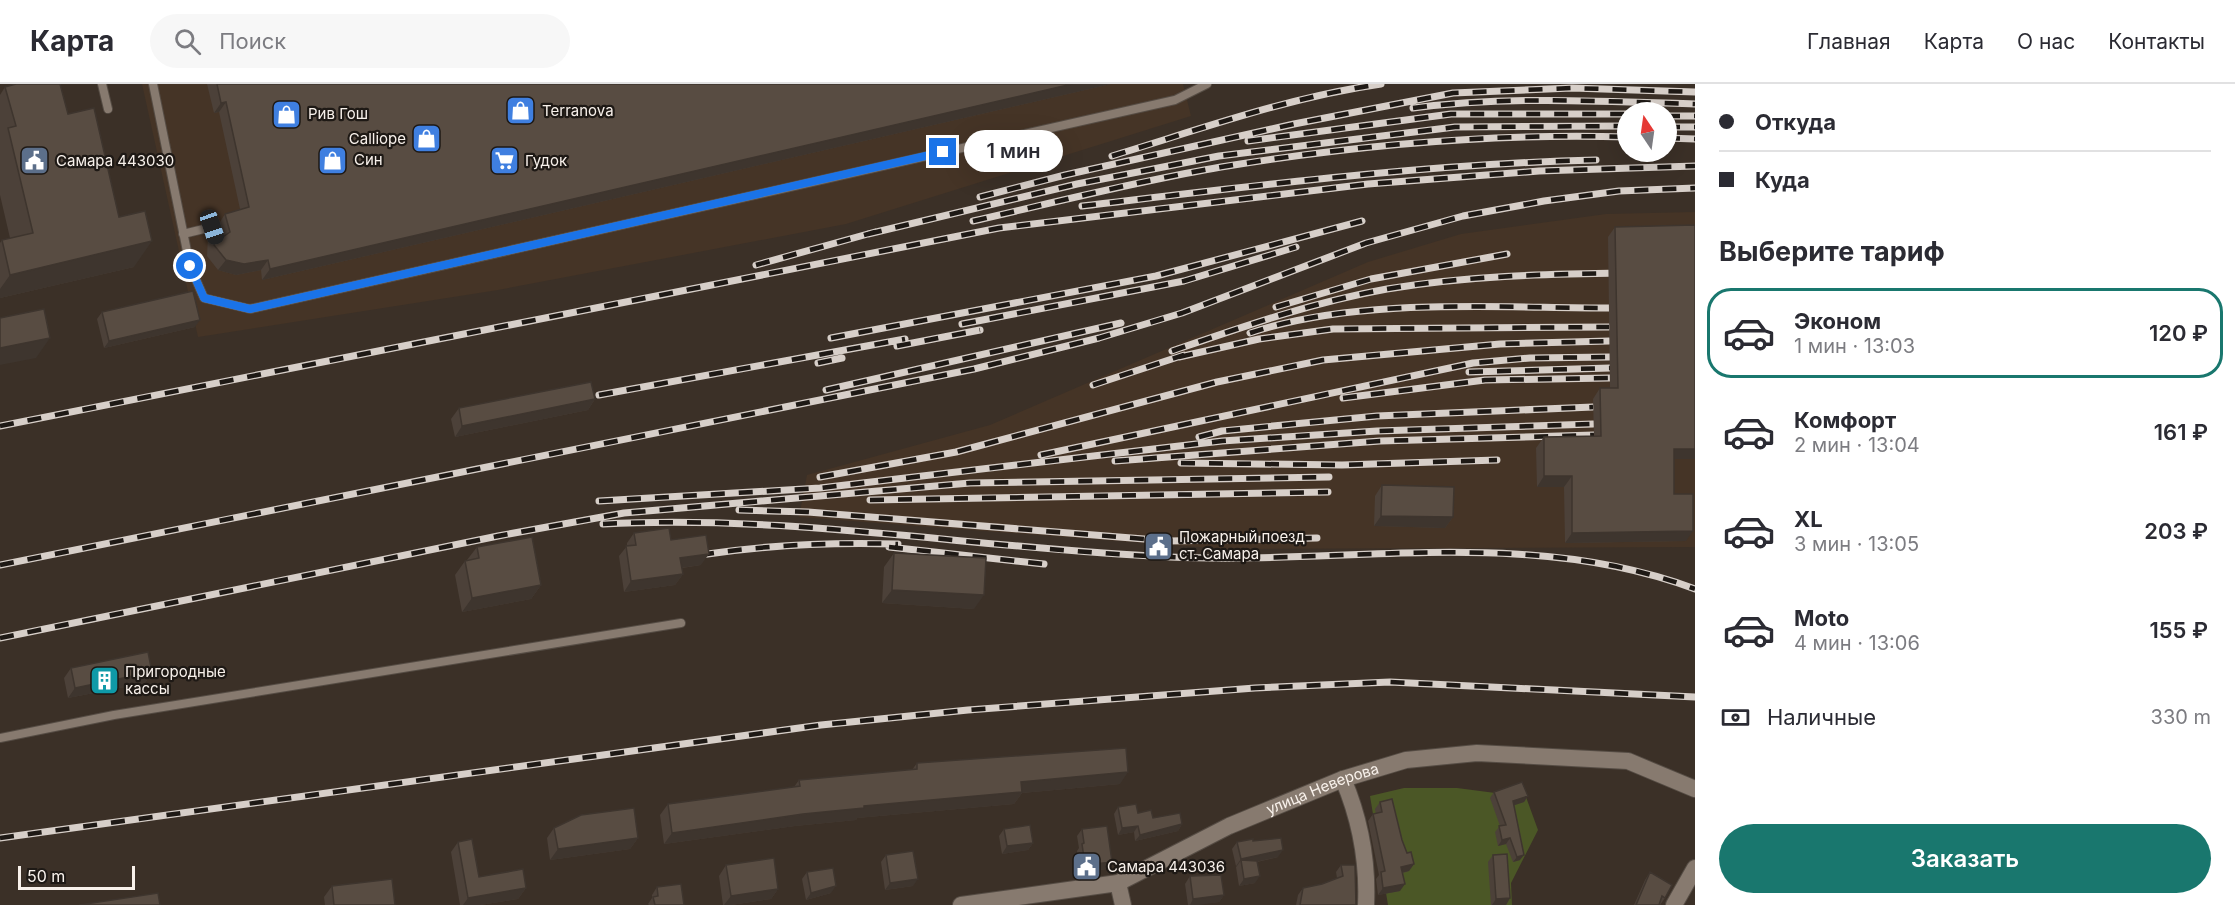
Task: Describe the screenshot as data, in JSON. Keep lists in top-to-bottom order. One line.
{"streets":{"street":["улица Неверова"]},"places":{"shop":["Terranova","Рив Гош","Calliope","Син"],"public building":["Самара 443030","Пожарный поезд ст. Самара","Самара 443036"],"supermarket":["Гудок"],"building":["Пригородные кассы"]},"scale_bar":"50 m","north":"top","page":{"header":"Карта","search":"Поиск","nav":["Главная","Карта","О нас","Контакты"],"banner":["Откуда","Куда"],"bubble":"1 мин","heading":"Выберите тариф","list":[{"name":"Эконом","note":"1 мин · 13:03","value":"120 ₽"},{"name":"Комфорт","note":"2 мин · 13:04","value":"161 ₽"},{"name":"XL","note":"3 мин · 13:05","value":"203 ₽"},{"name":"Moto","note":"4 мин · 13:06","value":"155 ₽"}],"pay":["Наличные","330 m"],"buttons":"Заказать","scale":"50 m"}}
